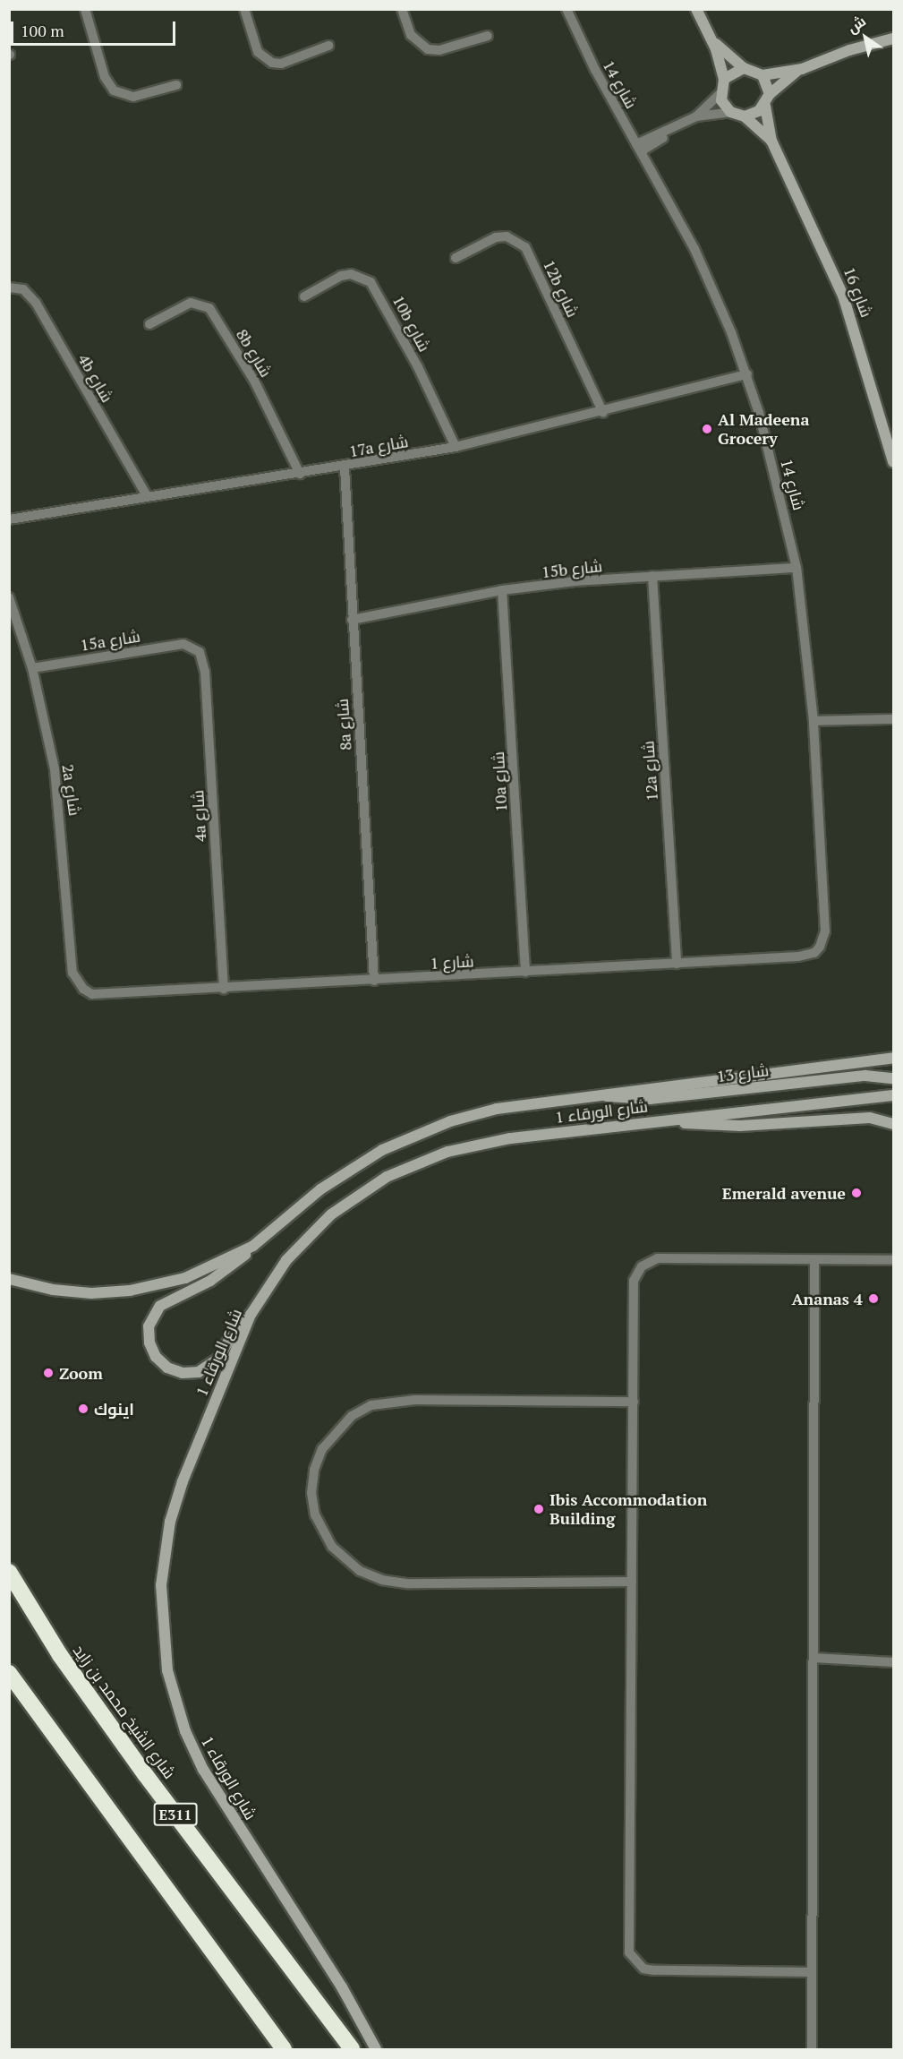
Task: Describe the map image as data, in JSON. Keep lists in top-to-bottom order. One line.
{"streets":{"highway":["شارع الشيخ محمد بن زايد","E311"],"street":["شارع 14","12b شارع","شارع 16","10b شارع","8b شارع","4b شارع","17a شارع","15b شارع","15a شارع","8a شارع","12a شارع","10a شارع","2a شارع","4a شارع","شارع 1","شارع 13","شارع الورقاء 1"]},"crossings":[["شارع 14","17a شارع"],["شارع 14","15b شارع"],["شارع 14","شارع 1"],["12b شارع","17a شارع"],["10b شارع","17a شارع"],["8b شارع","17a شارع"],["4b شارع","17a شارع"],["17a شارع","8a شارع"],["15b شارع","8a شارع"],["15b شارع","12a شارع"],["15b شارع","10a شارع"],["15a شارع","2a شارع"],["15a شارع","4a شارع"],["8a شارع","شارع 1"],["12a شارع","شارع 1"],["10a شارع","شارع 1"],["2a شارع","شارع 1"],["4a شارع","شارع 1"],["شارع 13","شارع الورقاء 1"]],"places":["Al Madeena Grocery","Emerald avenue","Ananas 4","Zoom","اينوك","Ibis Accommodation Building"],"scale_bar":"100 m","north":"top left"}
